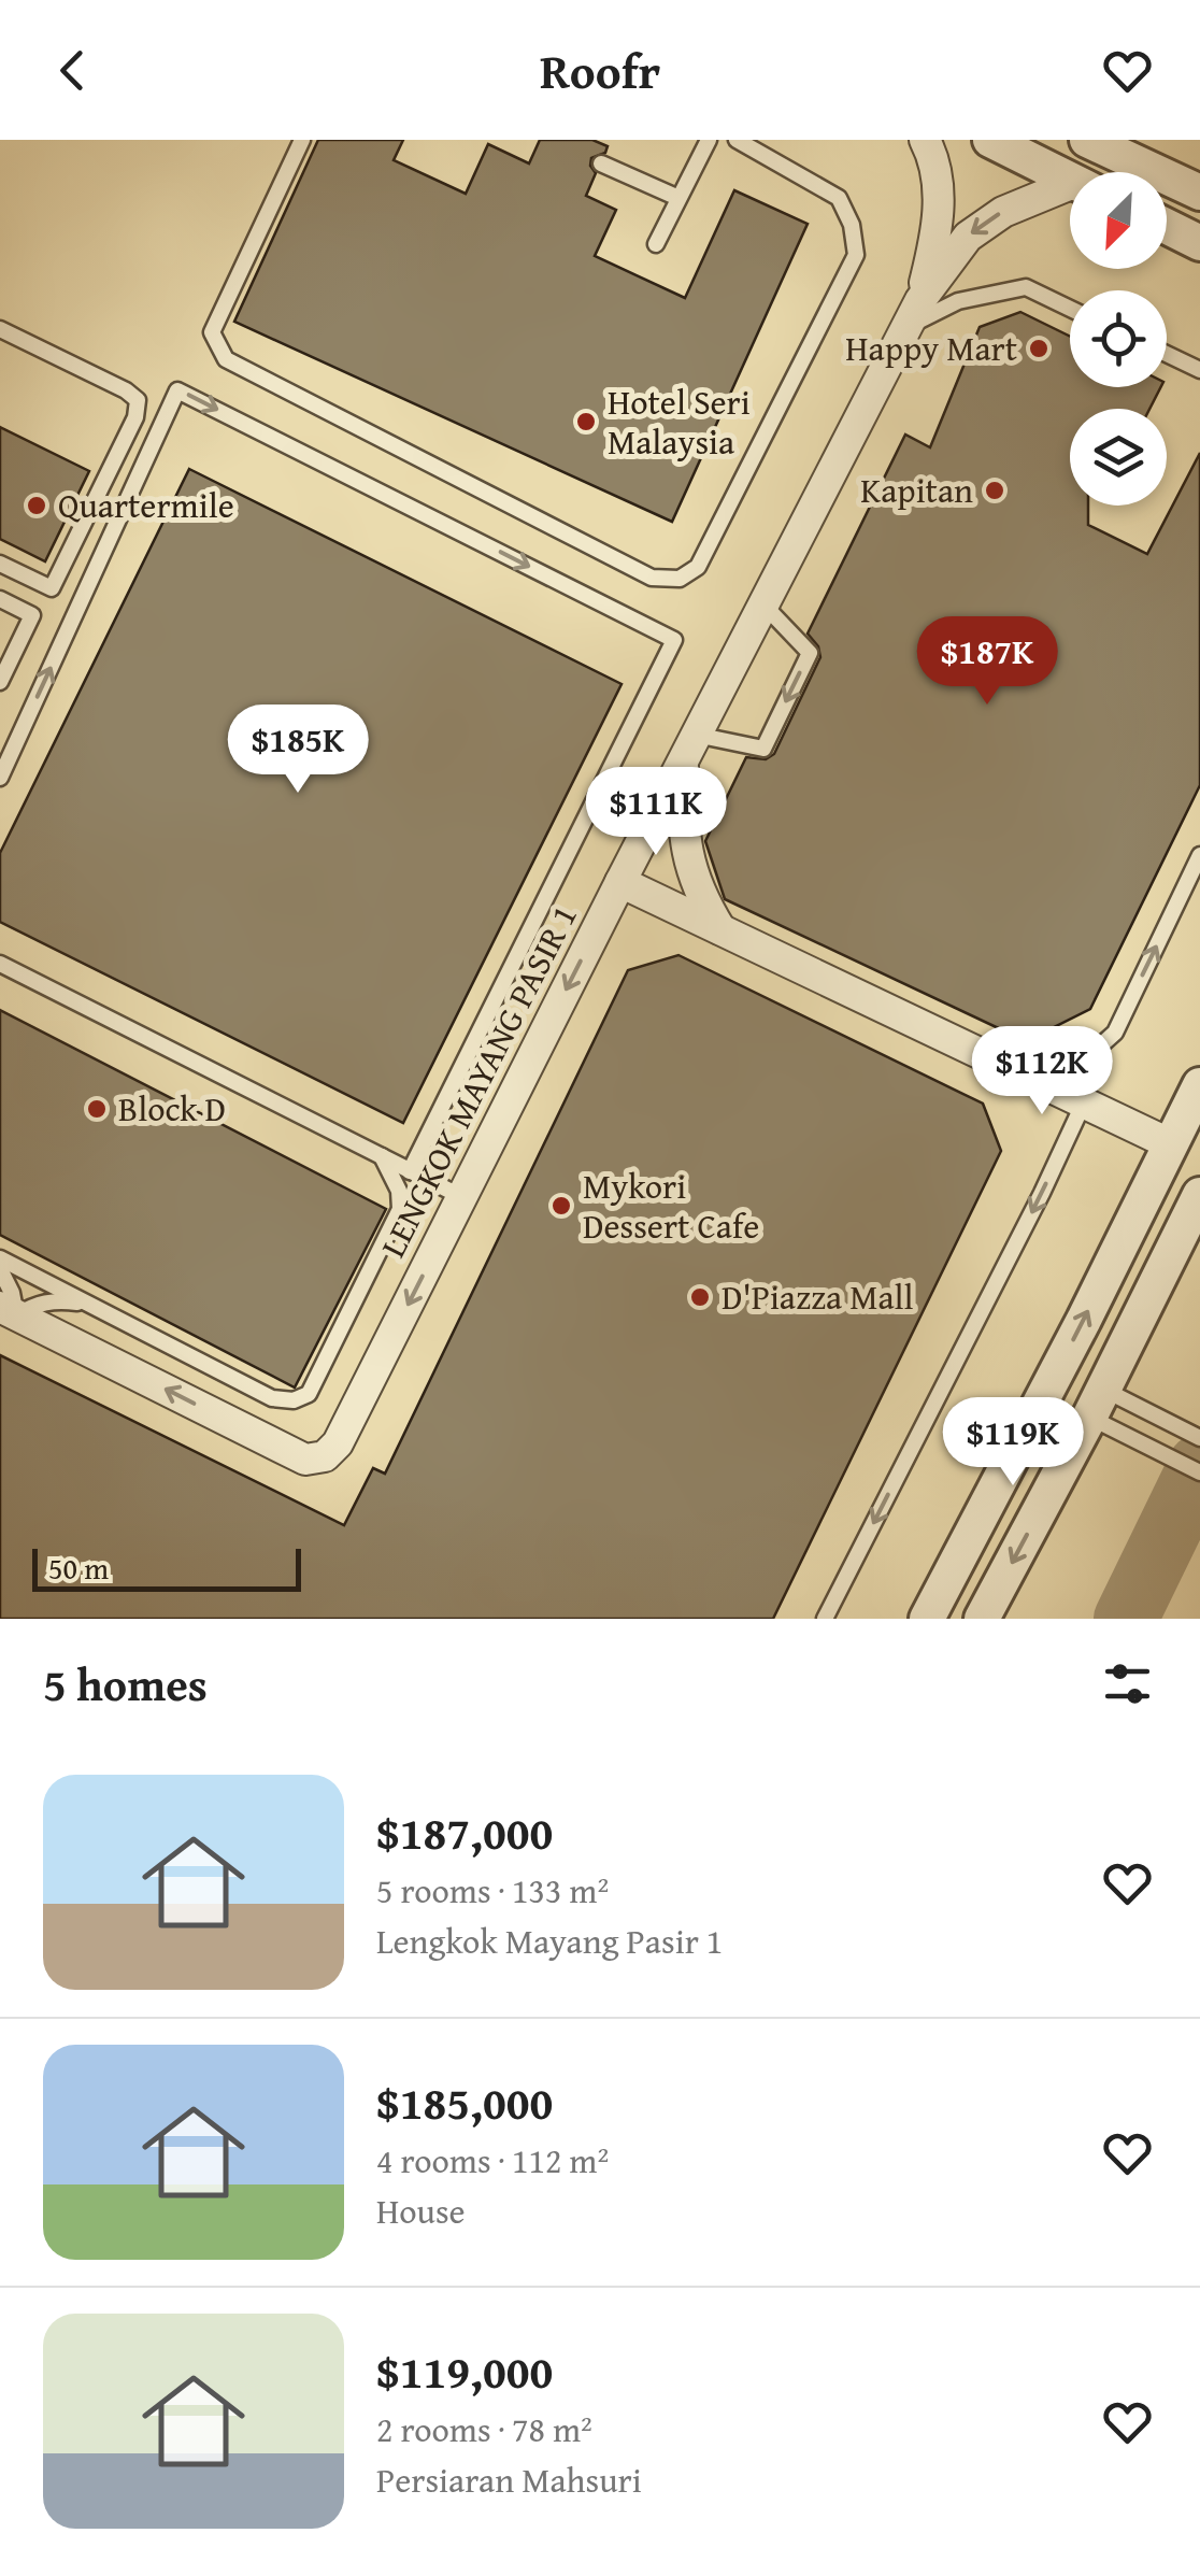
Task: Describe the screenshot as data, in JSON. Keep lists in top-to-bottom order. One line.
{"streets":{"street":["LENGKOK MAYANG PASIR 1"]},"places":["Happy Mart","Hotel Seri Malaysia","Kapitan","Quartermile","Block D","Mykori Dessert Cafe","D'Piazza Mall"],"scale_bar":"50 m","north":"bottom left","page":{"header":"Roofr","price":["$187K","$185K","$111K","$112K","$119K"],"scale":"50 m","heading":"5 homes","list":[{"name":"$187,000","note":"5 rooms · 133 m² · Lengkok Mayang Pasir 1"},{"name":"$185,000","note":"4 rooms · 112 m² · House"},{"name":"$119,000","note":"2 rooms · 78 m² · Persiaran Mahsuri"}]}}
